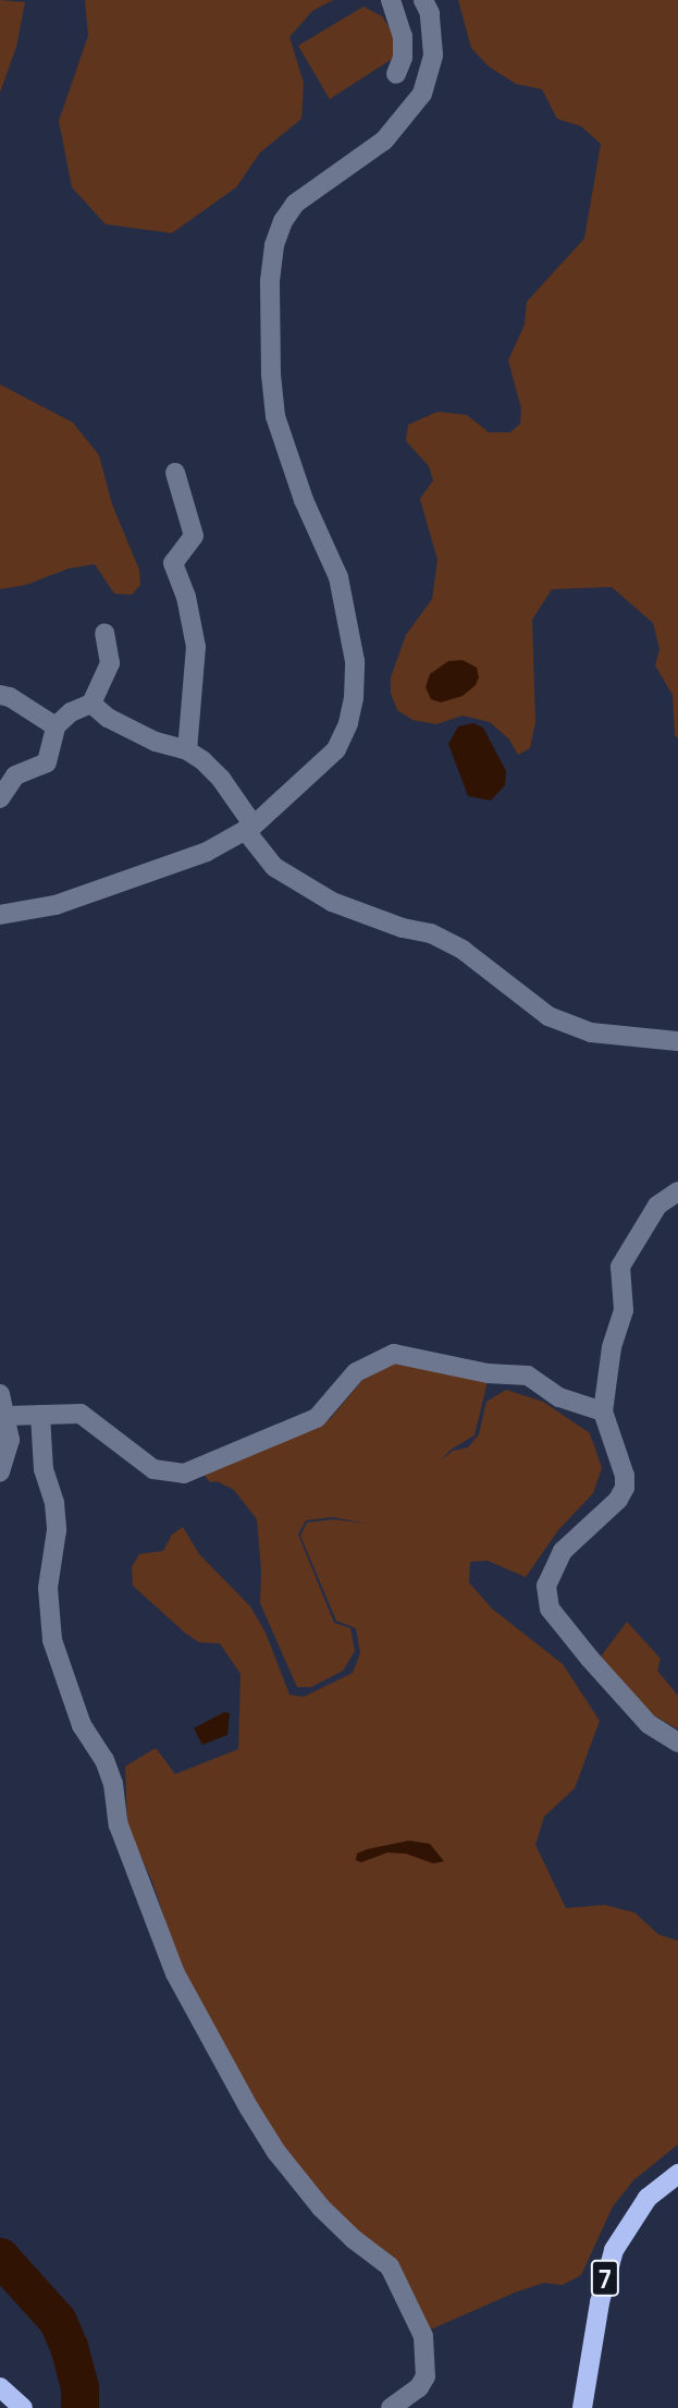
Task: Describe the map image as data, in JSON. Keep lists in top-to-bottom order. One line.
{"streets":{"main road":["7"]}}
